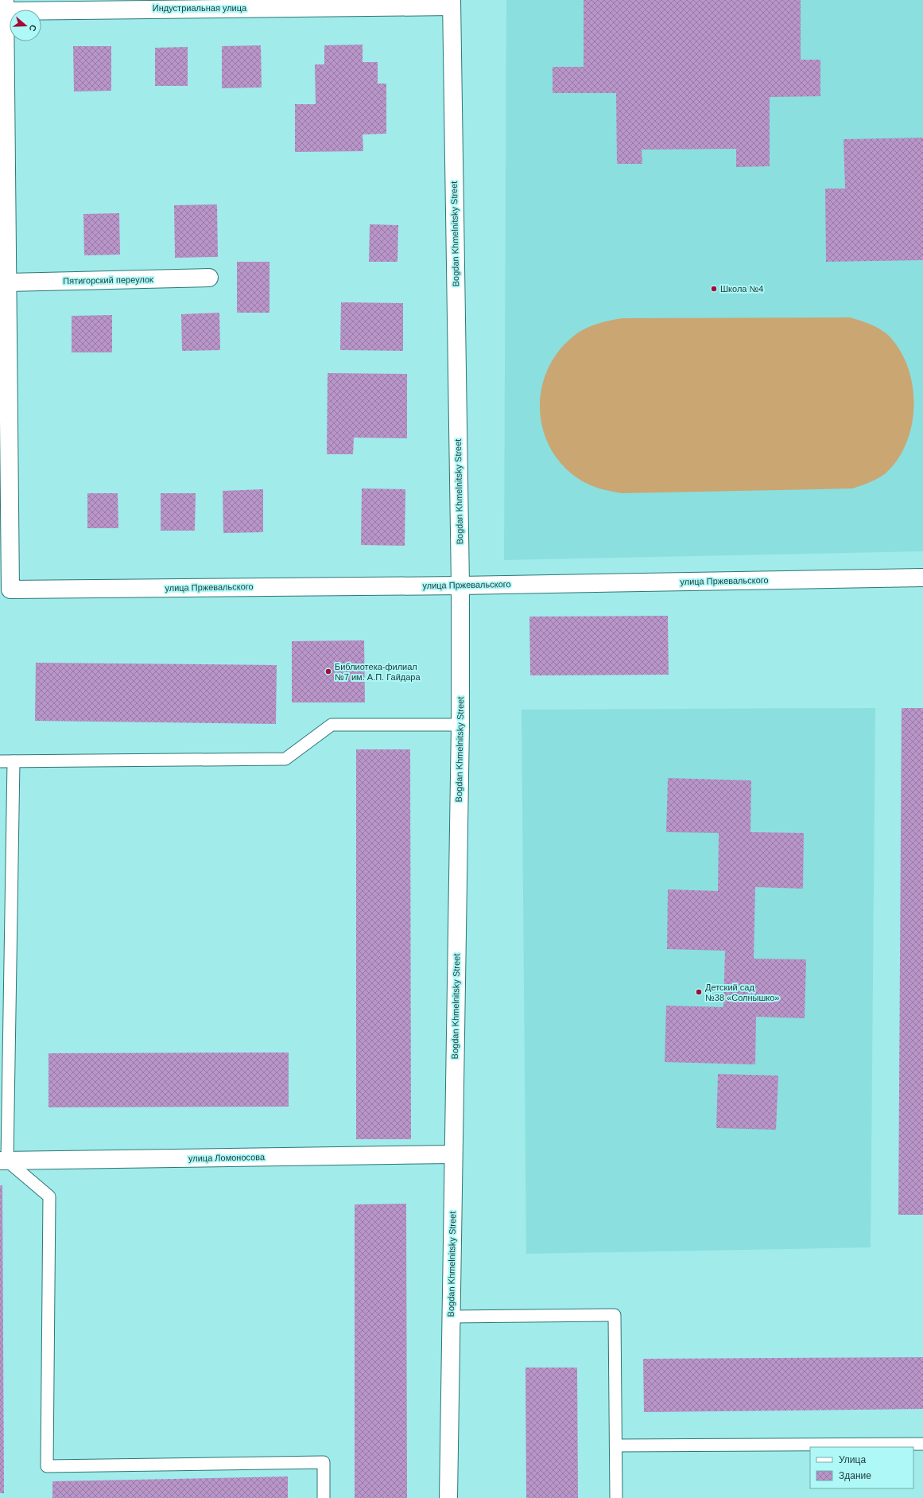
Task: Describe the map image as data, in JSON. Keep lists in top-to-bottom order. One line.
{"streets":{"street":["Индустриальная улица","Bogdan Khmelnitsky Street","Пятигорский переулок","улица Пржевальского","улица Ломоносова"]},"crossings":[["Индустриальная улица","Bogdan Khmelnitsky Street"],["Bogdan Khmelnitsky Street","улица Пржевальского"],["Bogdan Khmelnitsky Street","улица Ломоносова"],["Пятигорский переулок","улица Пржевальского"]],"places":["Школа №4","Библиотека-филиал №7 им. А.П. Гайдара","Детский сад №38 «Солнышко»"],"legend":["Улица","Здание"],"north":"right"}
